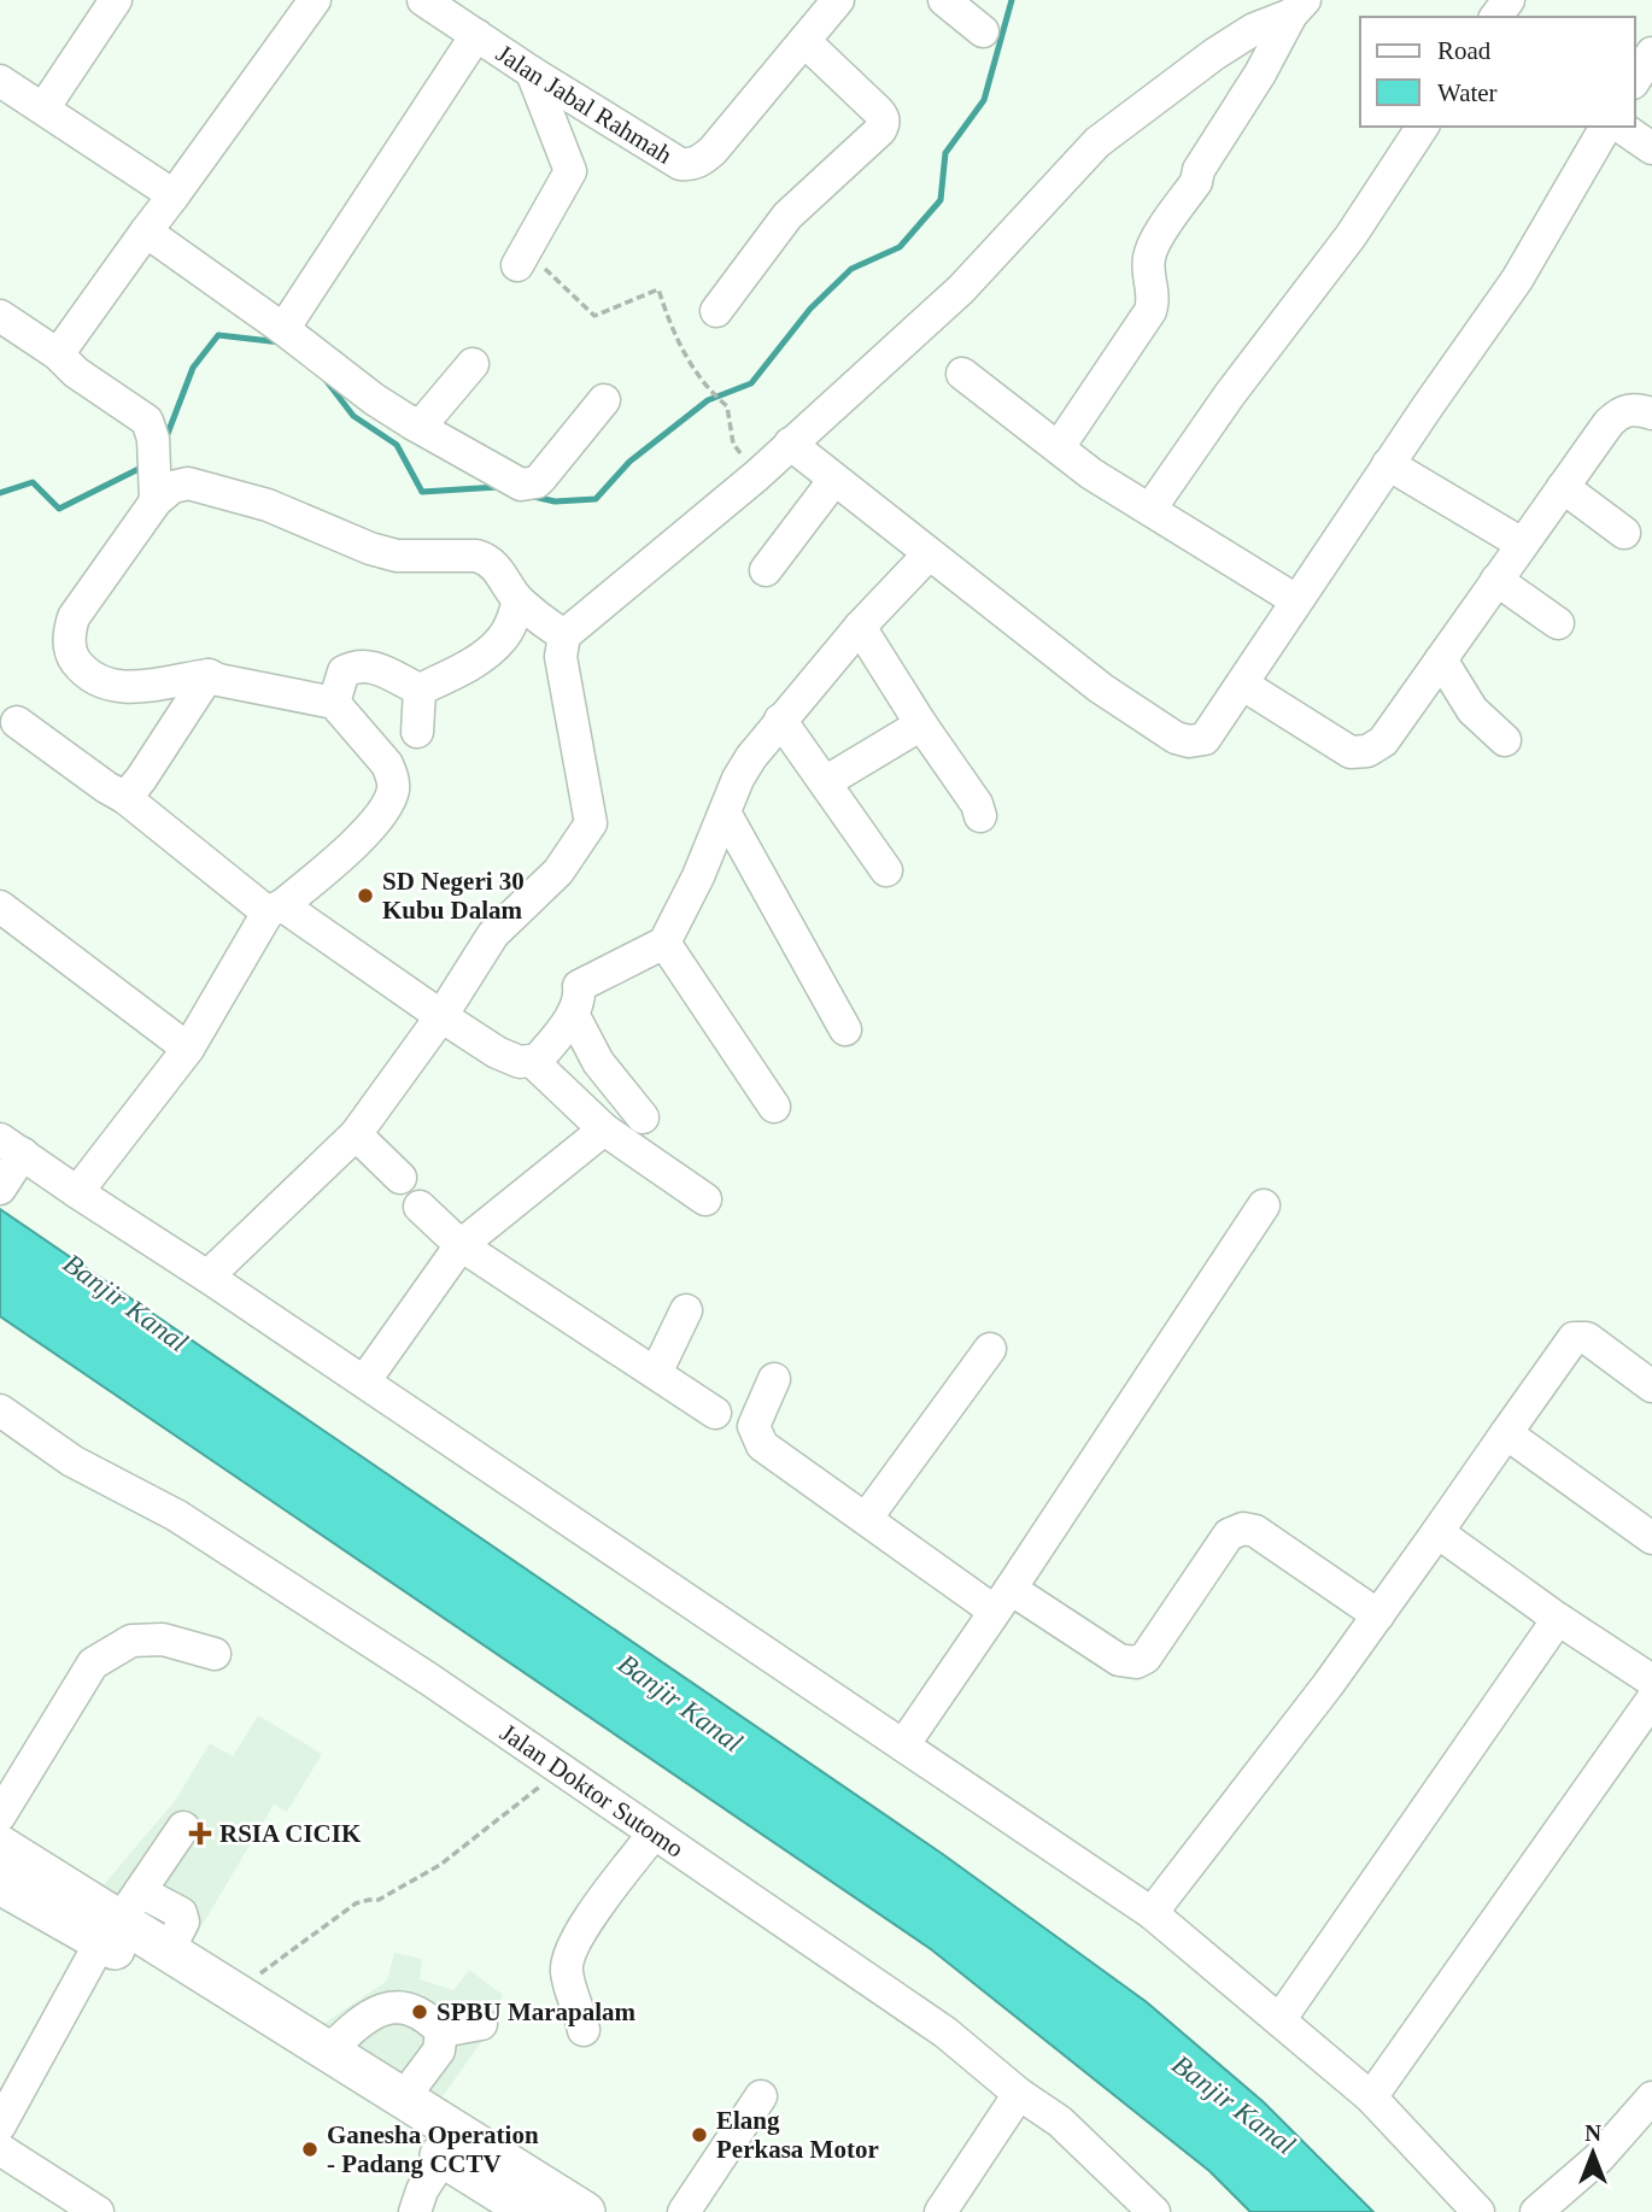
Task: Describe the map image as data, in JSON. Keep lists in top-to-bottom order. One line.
{"streets":{"street":["Jalan Jabal Rahmah","Jalan Doktor Sutomo"]},"water":["Banjir Kanal"],"places":{"other":["SD Negeri 30 Kubu Dalam","SPBU Marapalam","Elang Perkasa Motor","Ganesha Operation - Padang CCTV"],"health":["RSIA CICIK"]},"legend":["Road","Water"],"north":"top"}
